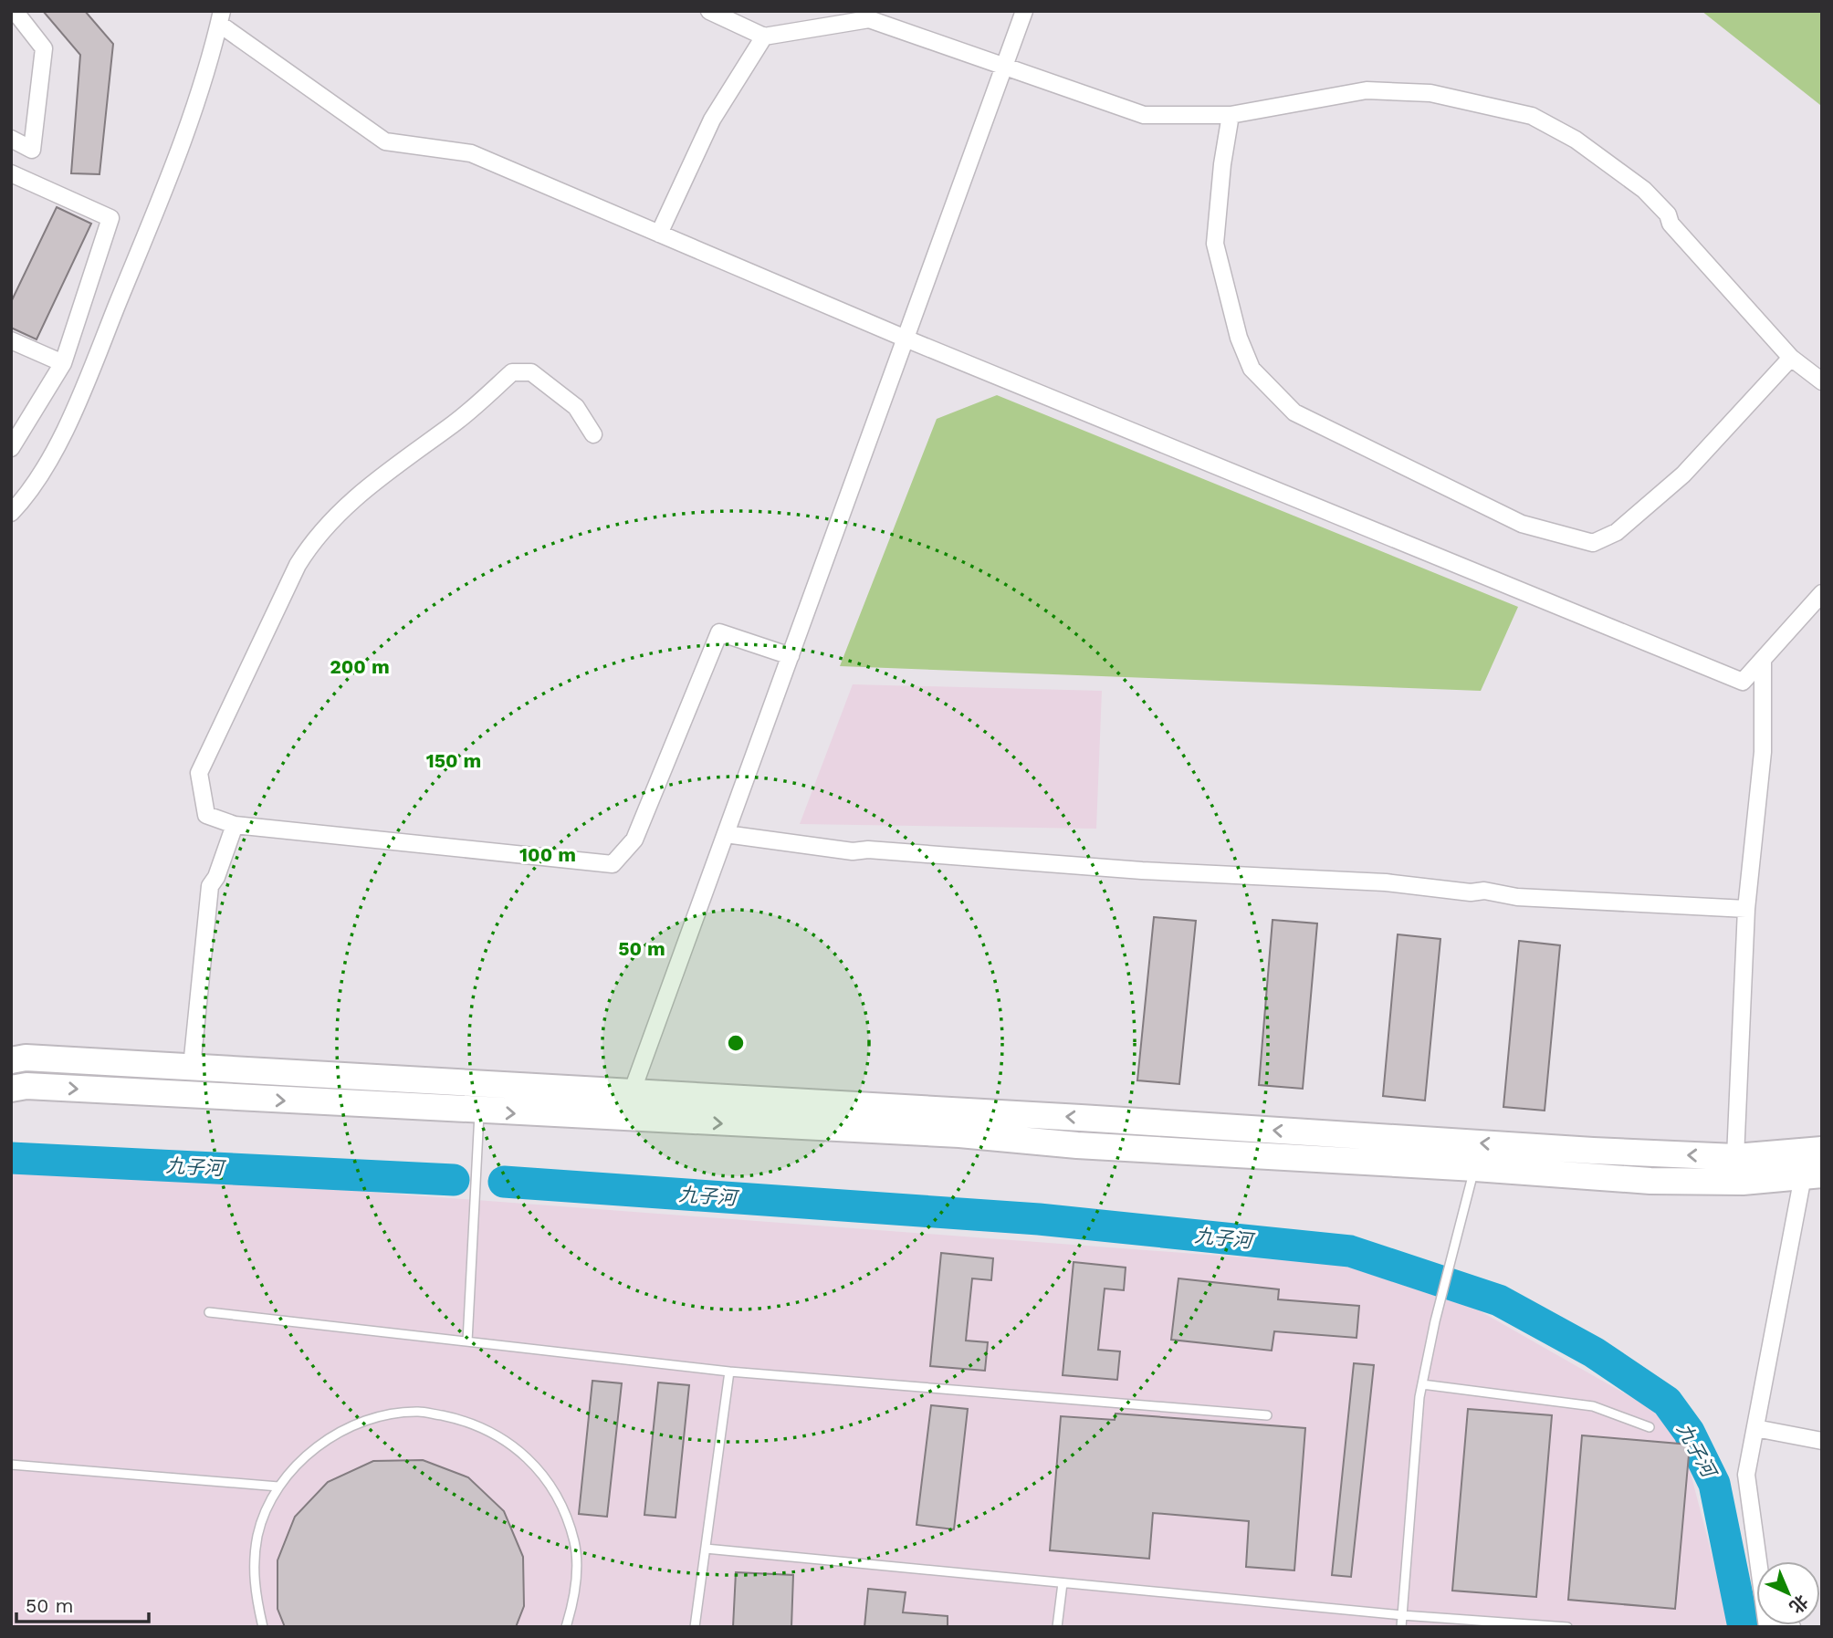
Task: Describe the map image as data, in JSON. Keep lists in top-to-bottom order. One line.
{"water":["九子河"],"scale_bar":"50 m","north":"bottom right","rings":["200 m","150 m","100 m","50 m"]}
